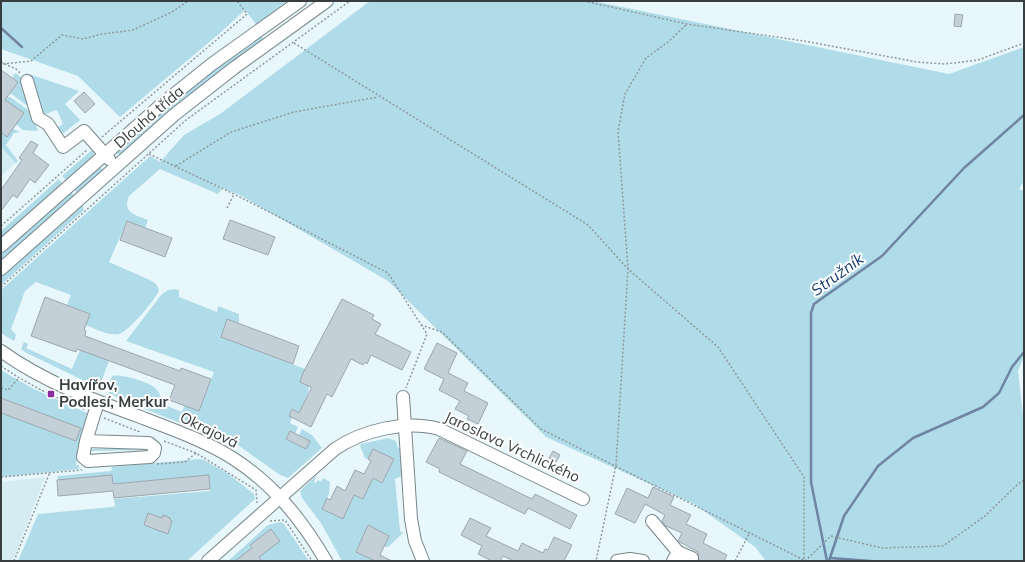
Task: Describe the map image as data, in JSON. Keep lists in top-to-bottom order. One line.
{"streets":{"street":["Dlouhá třída","Okrajová","Jaroslava Vrchlického"]},"crossings":[["Okrajová","Jaroslava Vrchlického"]],"water":["Stružník"],"places":{"transit":["Havířov, Podlesí, Merkur"]}}
